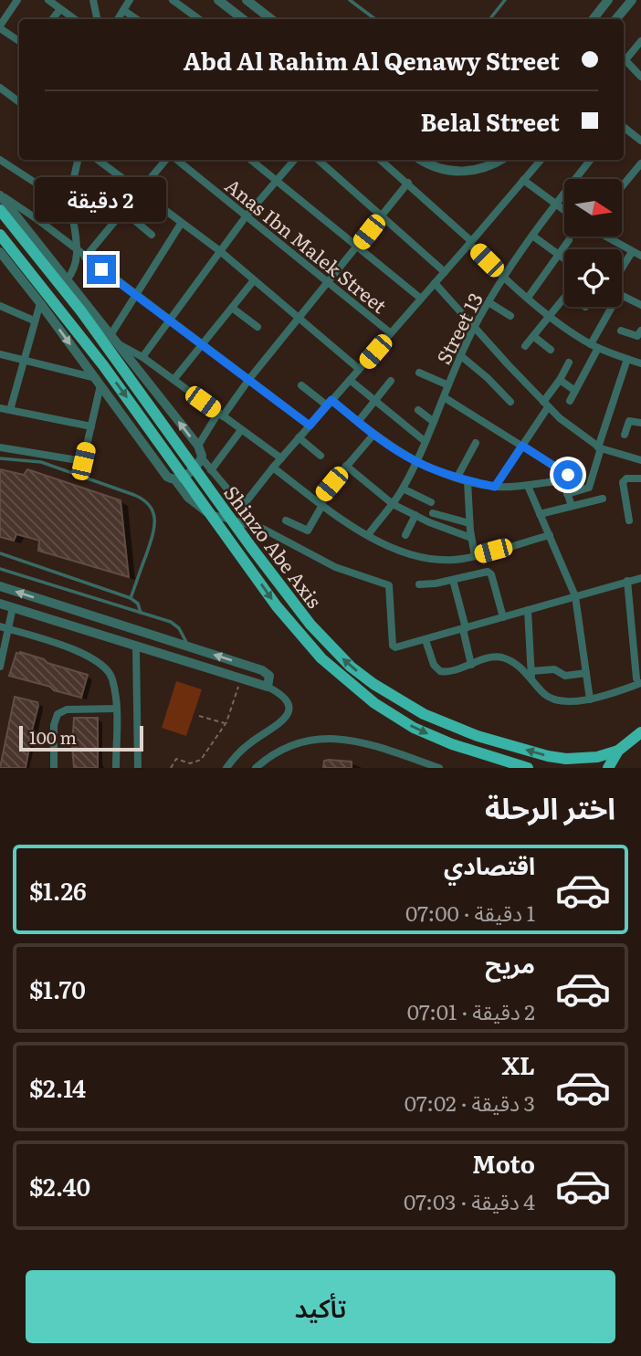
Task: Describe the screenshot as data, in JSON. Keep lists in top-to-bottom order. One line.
{"streets":{"main road":["Shinzo Abe Axis"],"street":["Anas Ibn Malek Street","Street 13"]},"scale_bar":"100 m","north":"right","page":{"banner":["Abd Al Rahim Al Qenawy Street","Belal Street"],"bubble":"2 دقيقة","scale":"100 m","heading":"اختر الرحلة","list":[{"name":"اقتصادي","note":"1 دقيقة · 07:00","value":"$1.26"},{"name":"مريح","note":"2 دقيقة · 07:01","value":"$1.70"},{"name":"XL","note":"3 دقيقة · 07:02","value":"$2.14"},{"name":"Moto","note":"4 دقيقة · 07:03","value":"$2.40"}],"buttons":"تأكيد"}}
